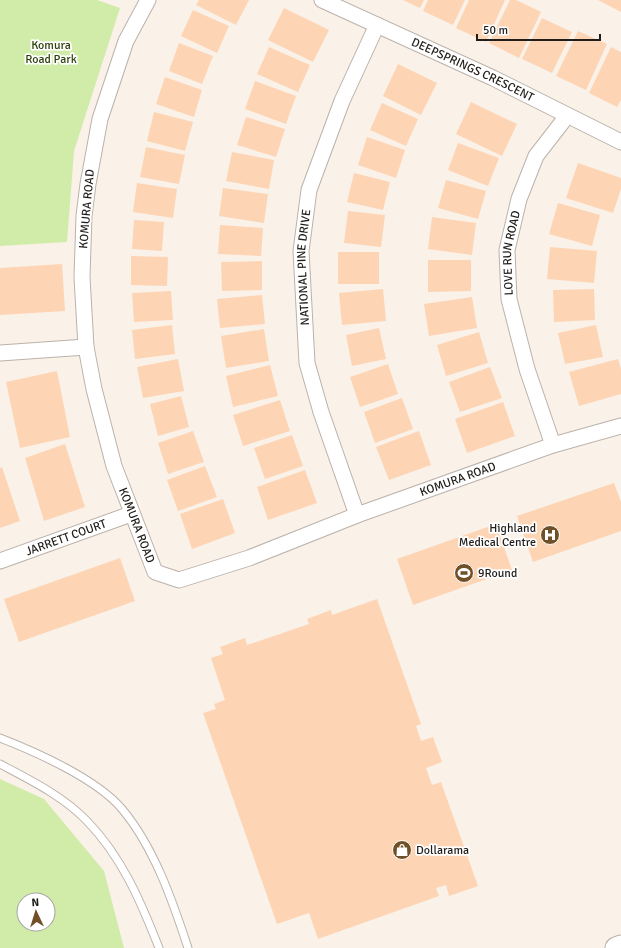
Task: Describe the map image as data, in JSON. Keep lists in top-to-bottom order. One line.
{"streets":{"street":["DEEPSPRINGS CRESCENT","KOMURA ROAD","LOVE RUN ROAD","NATIONAL PINE DRIVE","JARRETT COURT"]},"crossings":[["DEEPSPRINGS CRESCENT","LOVE RUN ROAD"],["DEEPSPRINGS CRESCENT","NATIONAL PINE DRIVE"],["KOMURA ROAD","LOVE RUN ROAD"],["KOMURA ROAD","NATIONAL PINE DRIVE"],["KOMURA ROAD","JARRETT COURT"]],"parks":["Komura Road Park"],"places":{"hospital":["Highland Medical Centre"],"sports":["9Round"],"shop":["Dollarama"]},"scale_bar":"50 m","north":"top"}
